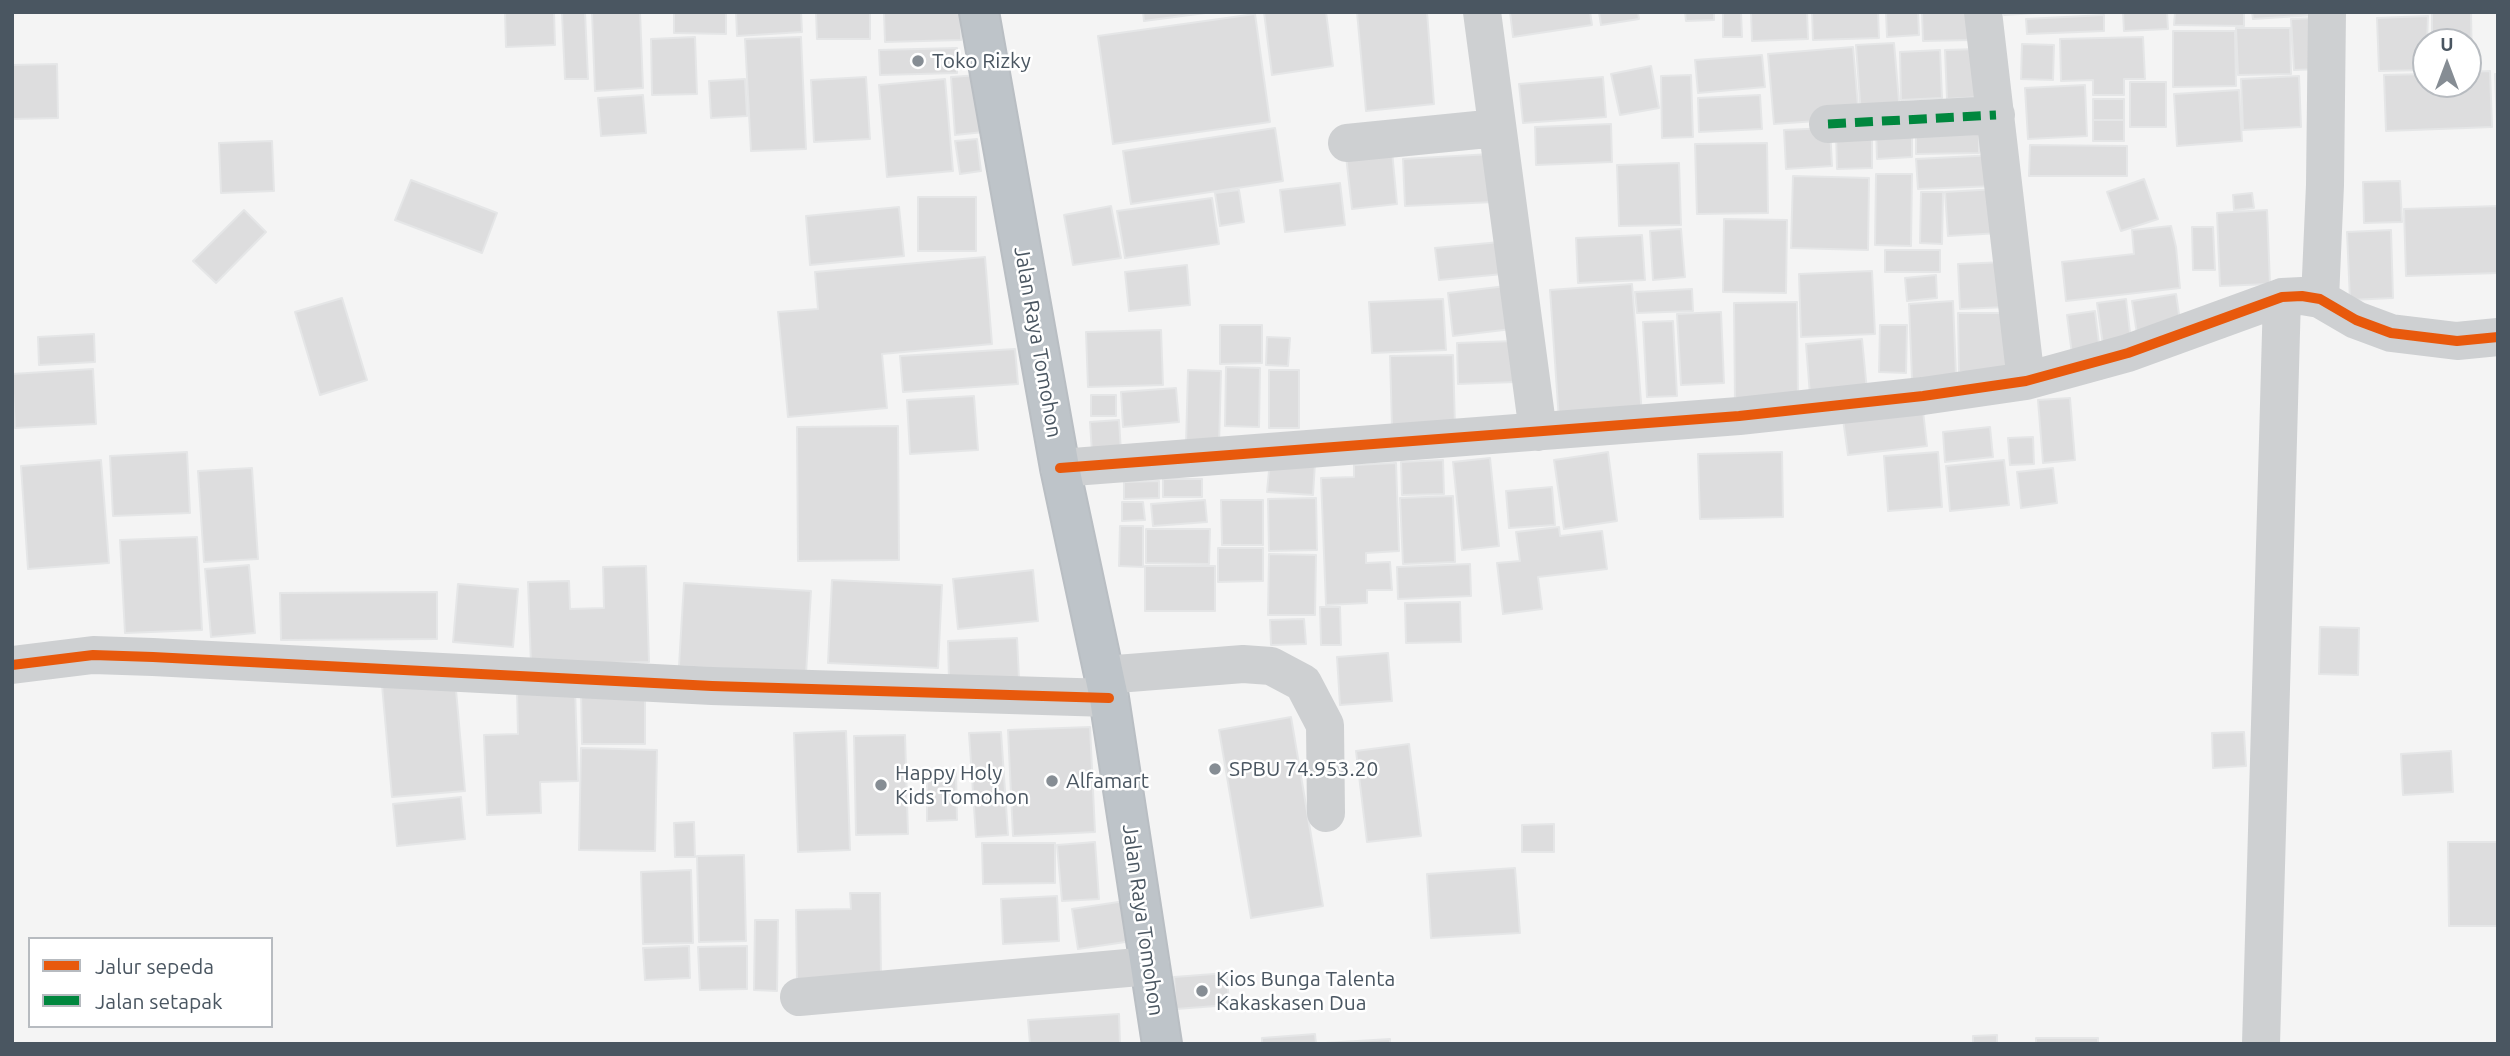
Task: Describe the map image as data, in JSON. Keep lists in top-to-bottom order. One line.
{"streets":{"highway":["Jalan Raya Tomohon"]},"places":["Toko Rizky","SPBU 74.953.20","Alfamart","Happy Holy Kids Tomohon","Kios Bunga Talenta Kakaskasen Dua"],"legend":["Jalur sepeda","Jalan setapak"],"north":"top"}
